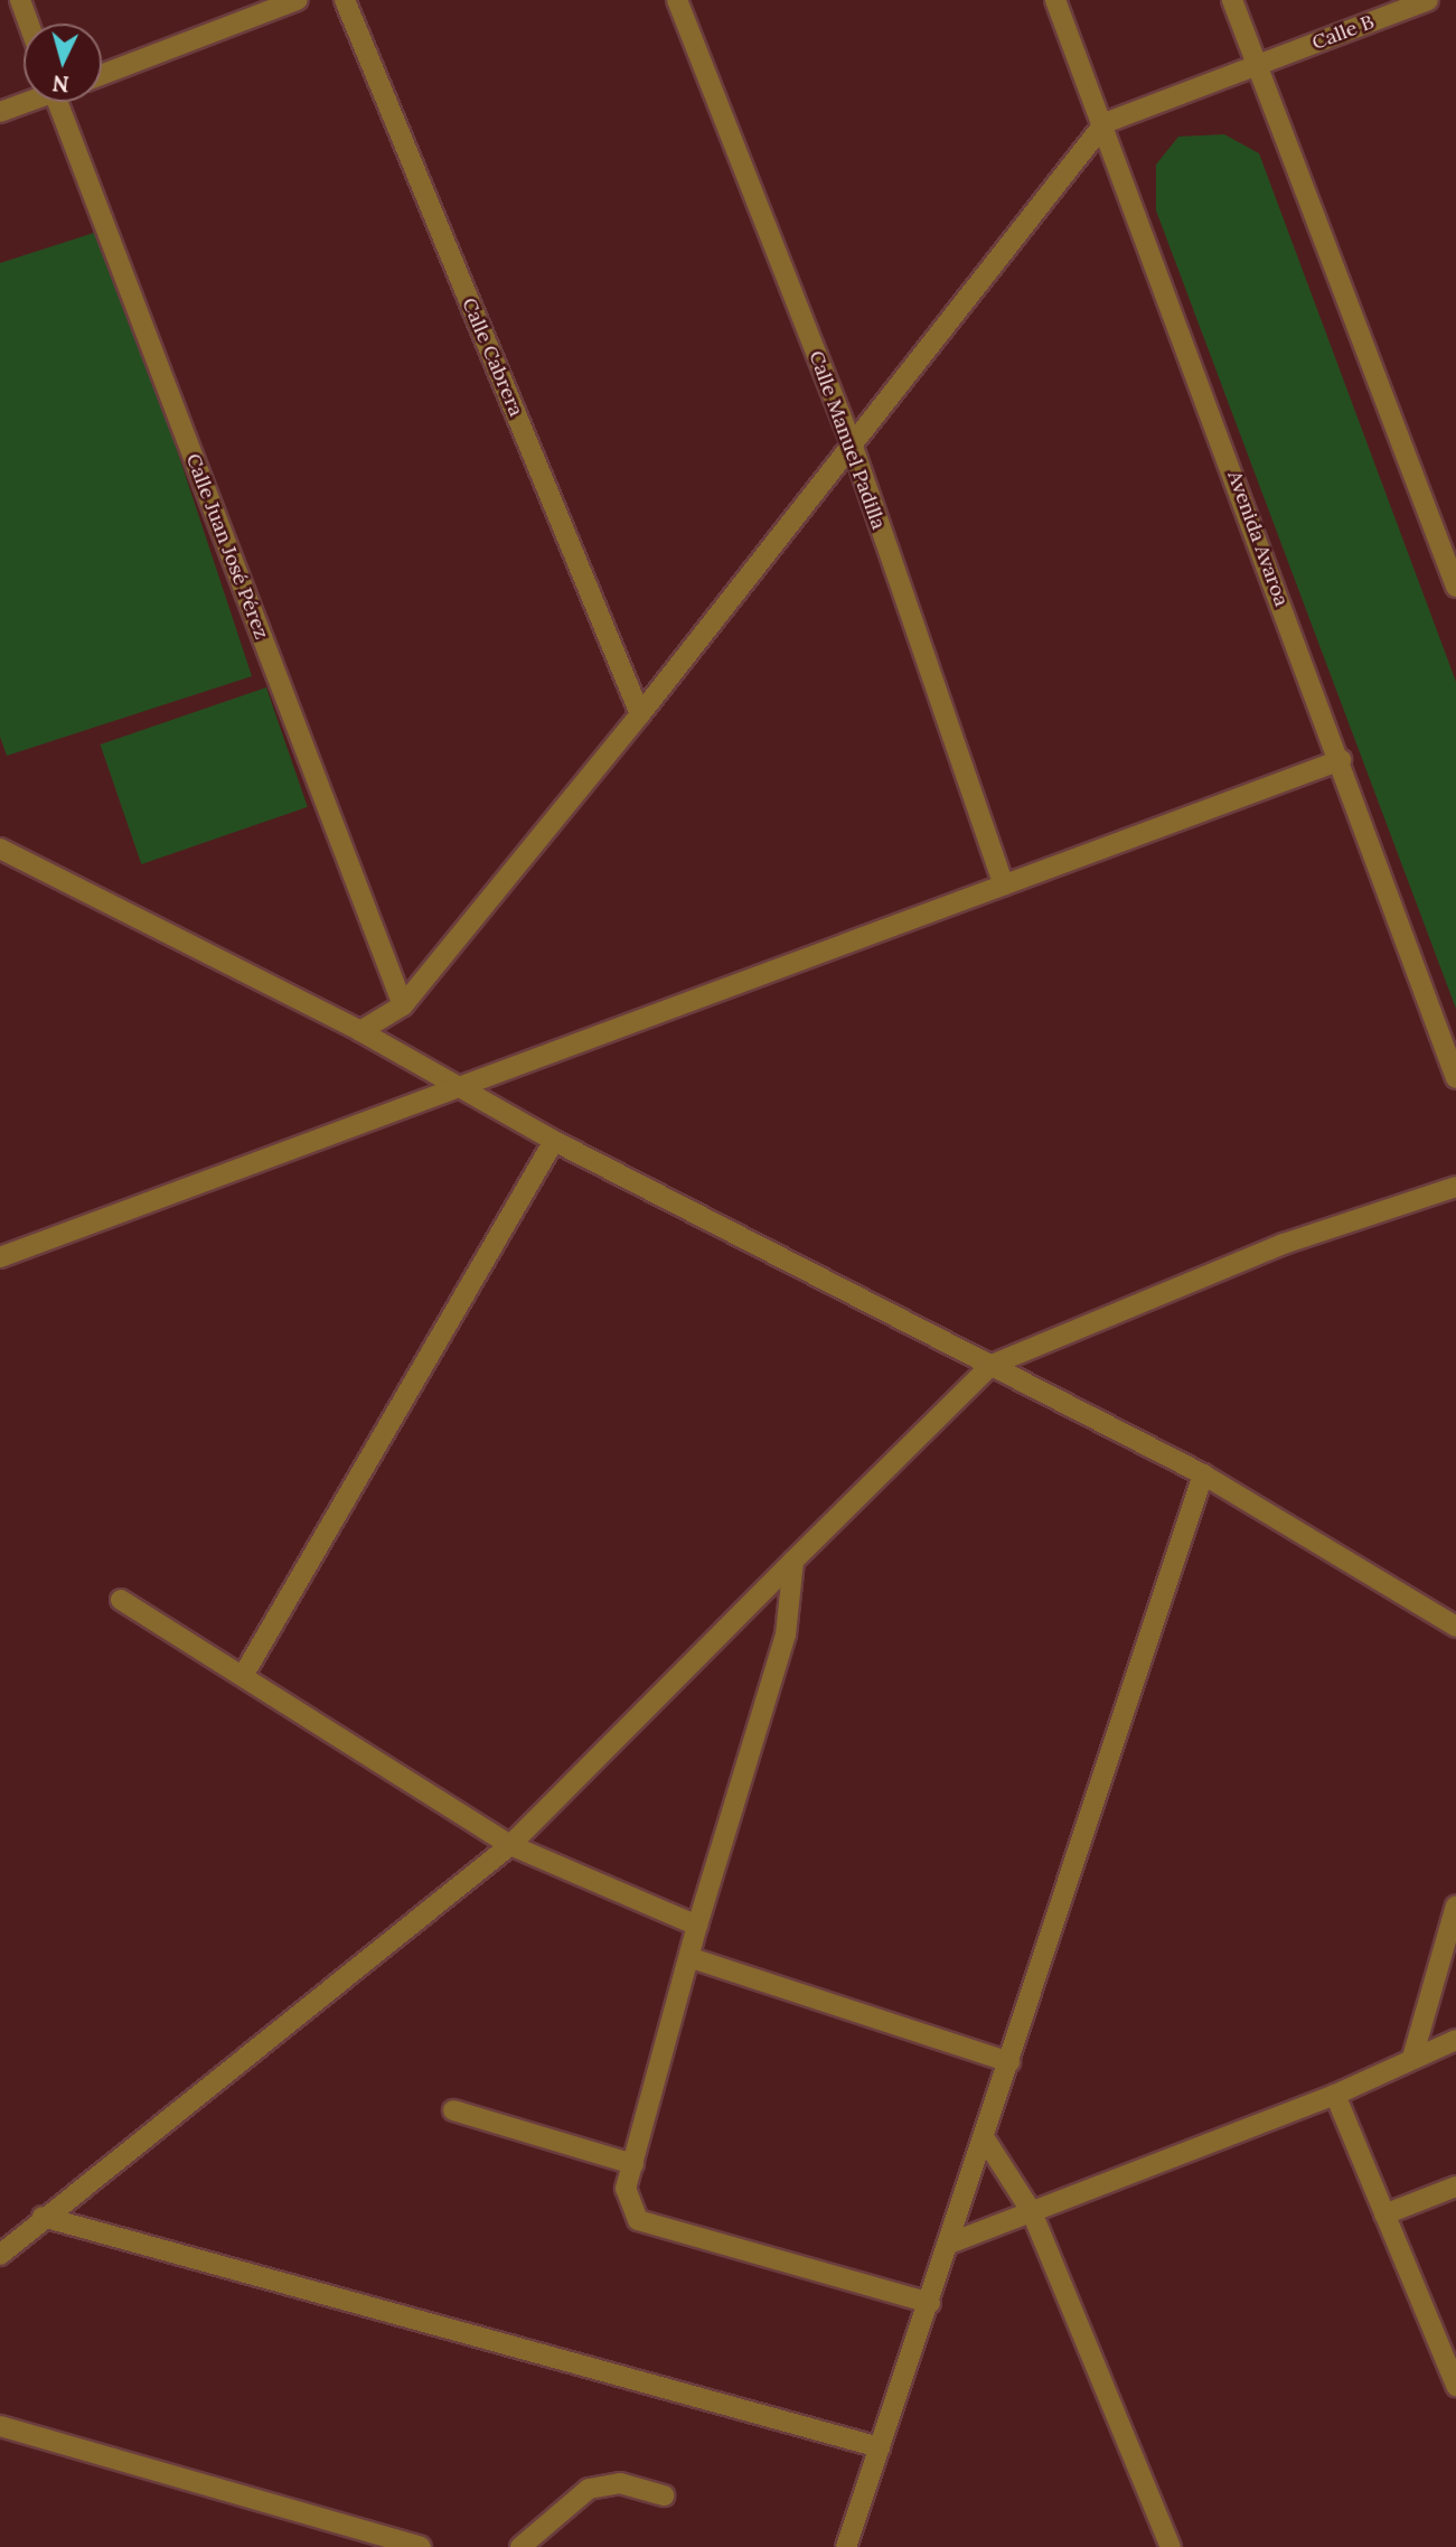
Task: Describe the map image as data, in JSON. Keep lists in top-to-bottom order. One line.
{"streets":{"street":["Calle B","Calle Cabrera","Calle Manuel Padilla","Avenida Avaroa","Calle Juan José Pérez"]},"crossings":[["Calle B","Avenida Avaroa"]],"north":"bottom"}
